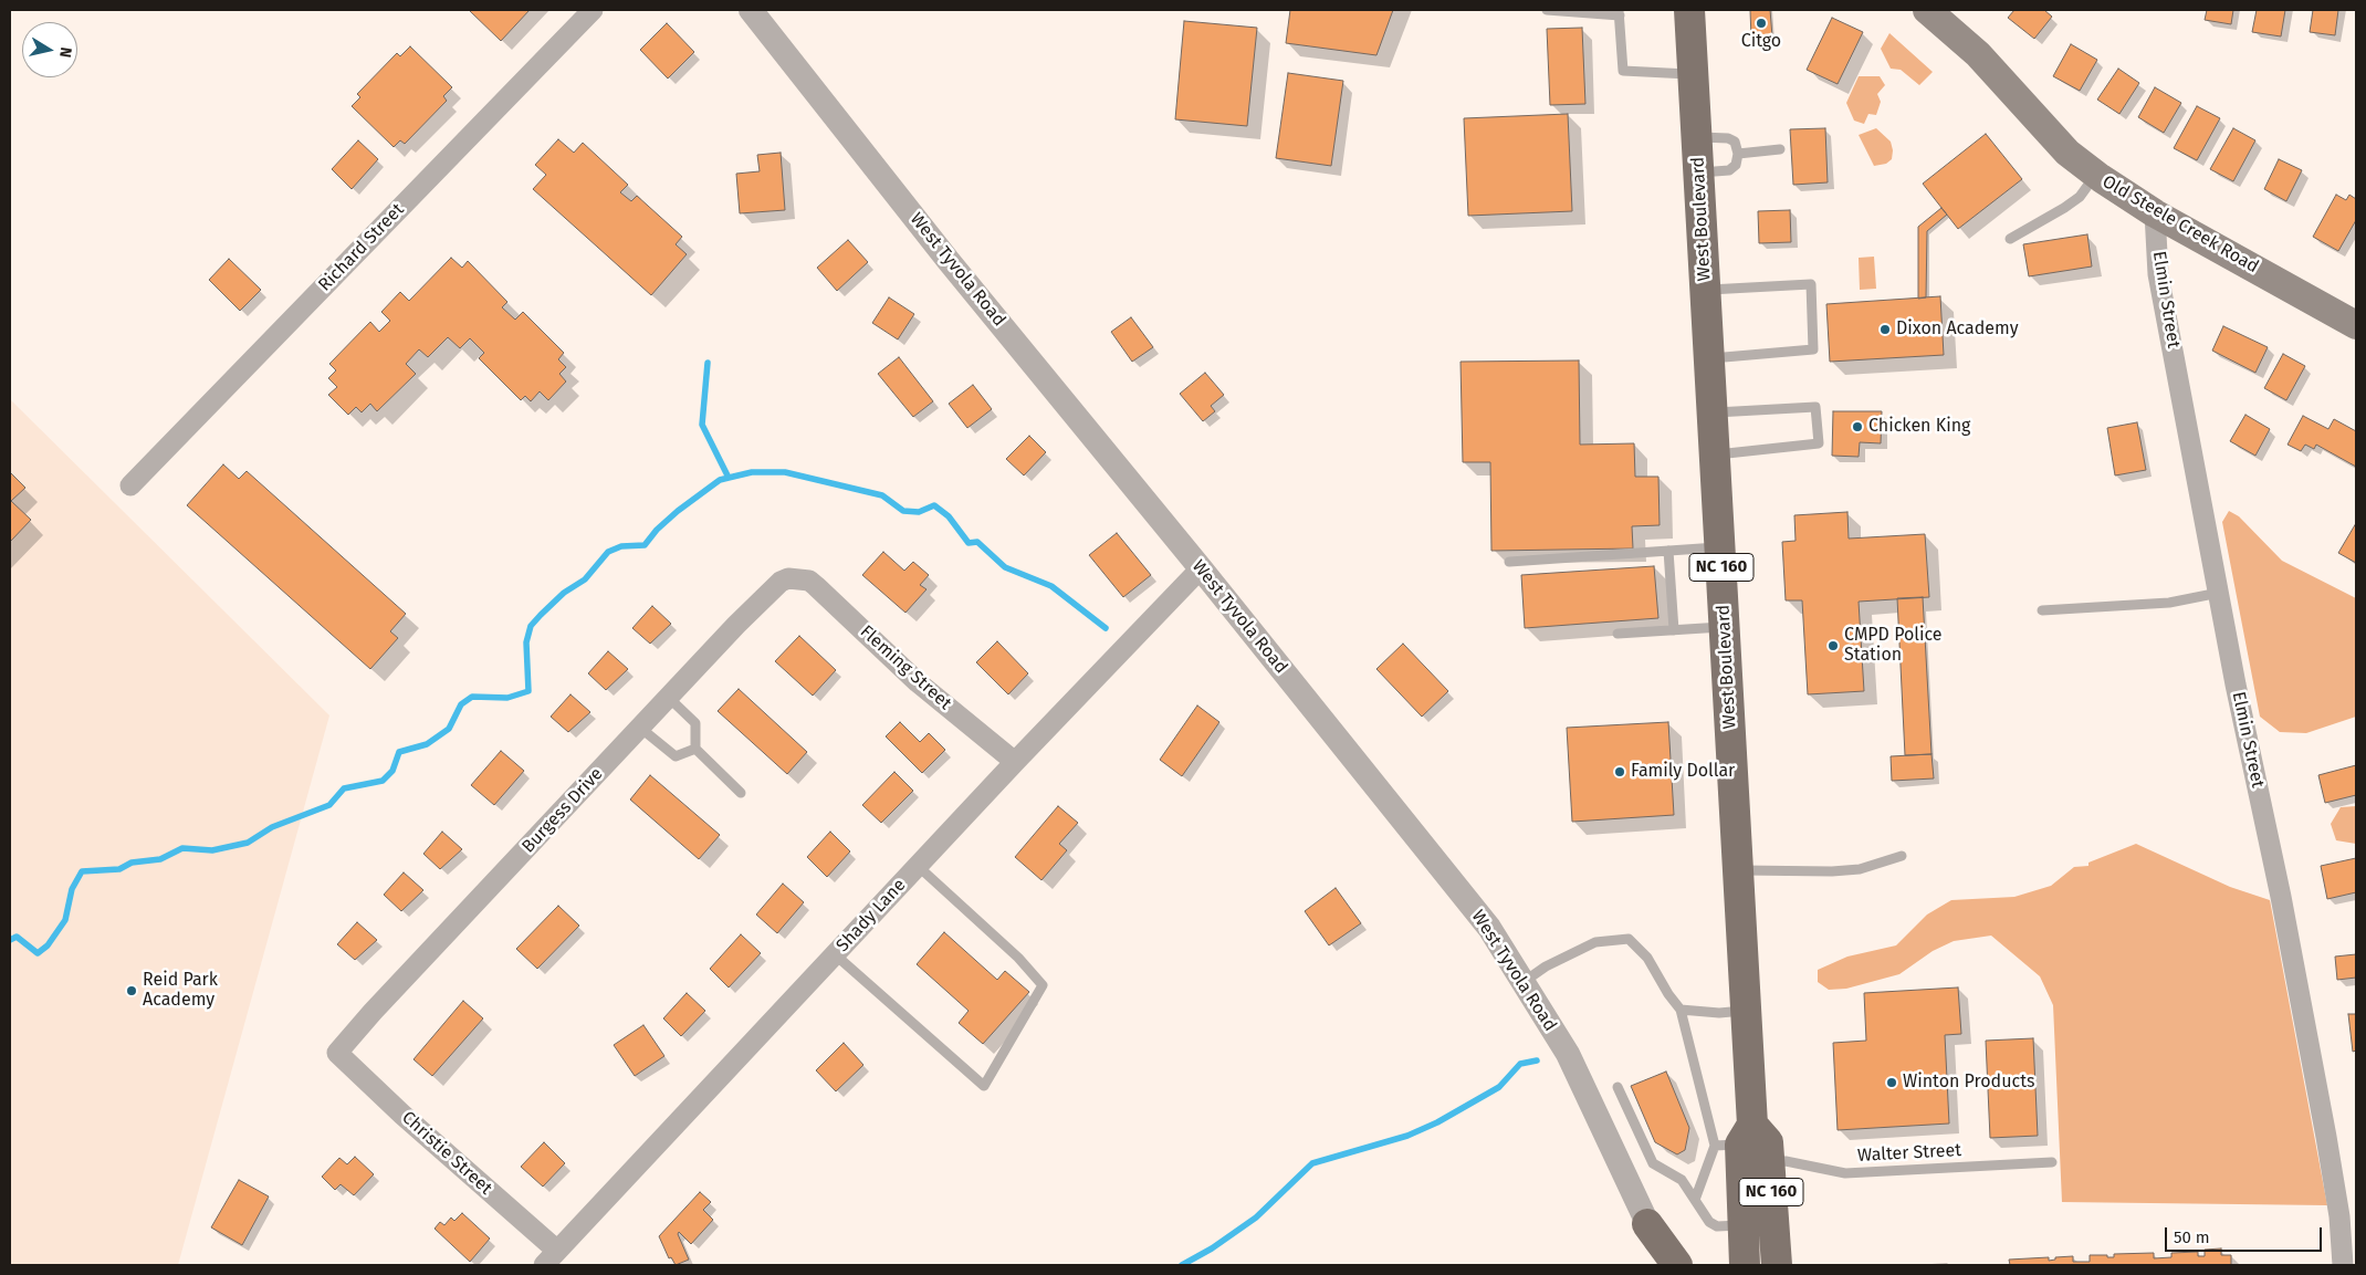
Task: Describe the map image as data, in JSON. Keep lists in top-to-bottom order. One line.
{"streets":{"main road":["West Boulevard","Old Steele Creek Road","NC 160"],"street":["Richard Street","West Tyvola Road","Elmin Street","Fleming Street","Burgess Drive","Shady Lane","Christie Street"],"lane":["Walter Street"]},"crossings":[["West Boulevard","NC 160"],["Old Steele Creek Road","Elmin Street"],["West Tyvola Road","Shady Lane"],["NC 160","Walter Street"],["Fleming Street","Burgess Drive"],["Fleming Street","Shady Lane"],["Burgess Drive","Christie Street"],["Shady Lane","Christie Street"]],"places":["Citgo","Dixon Academy","Chicken King","CMPD Police Station","Family Dollar","Reid Park Academy","Winton Products"],"scale_bar":"50 m","north":"right"}
